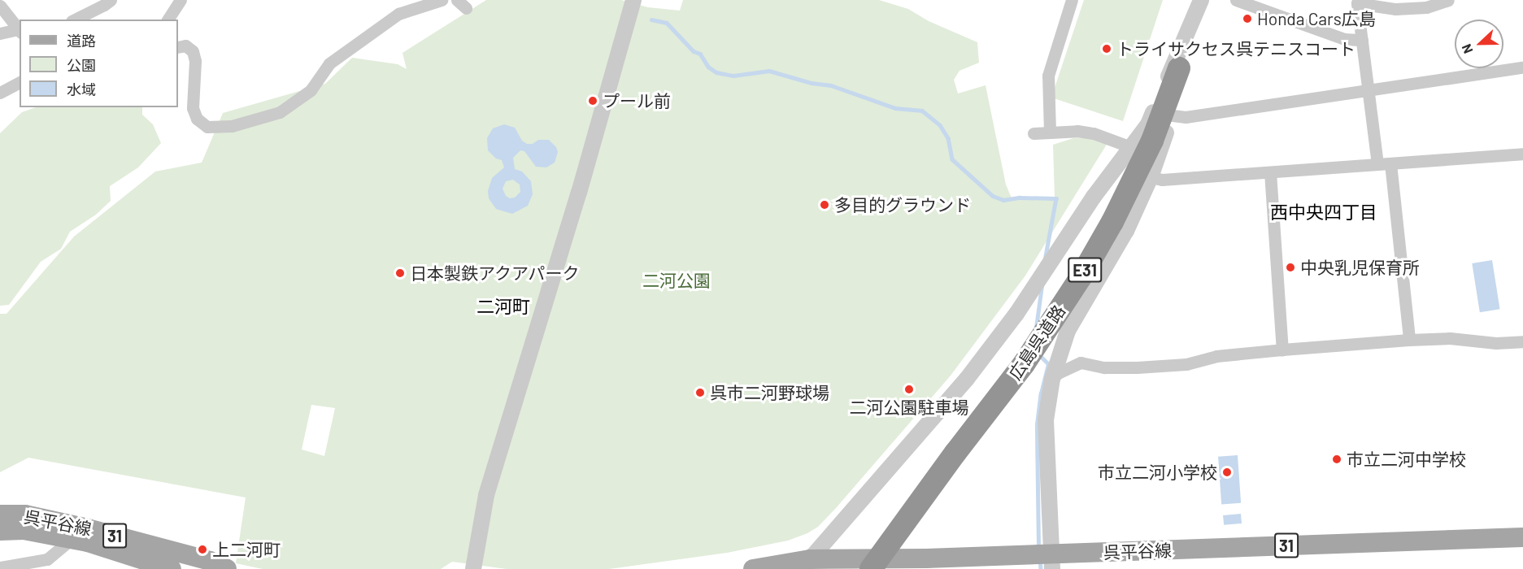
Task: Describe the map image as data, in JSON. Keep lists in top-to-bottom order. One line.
{"streets":{"highway":["E31","広島呉道路"],"main road":["呉平谷線","31"]},"districts":["西中央四丁目","二河町"],"parks":["二河公園"],"places":["Honda Cars広島","トライサクセス呉テニスコート","プール前","多目的グラウンド","中央乳児保育所","日本製鉄アクアパーク","二河公園駐車場","呉市二河野球場","市立二河中学校","市立二河小学校","上二河町"],"legend":["道路","公園","水域"],"north":"left"}
